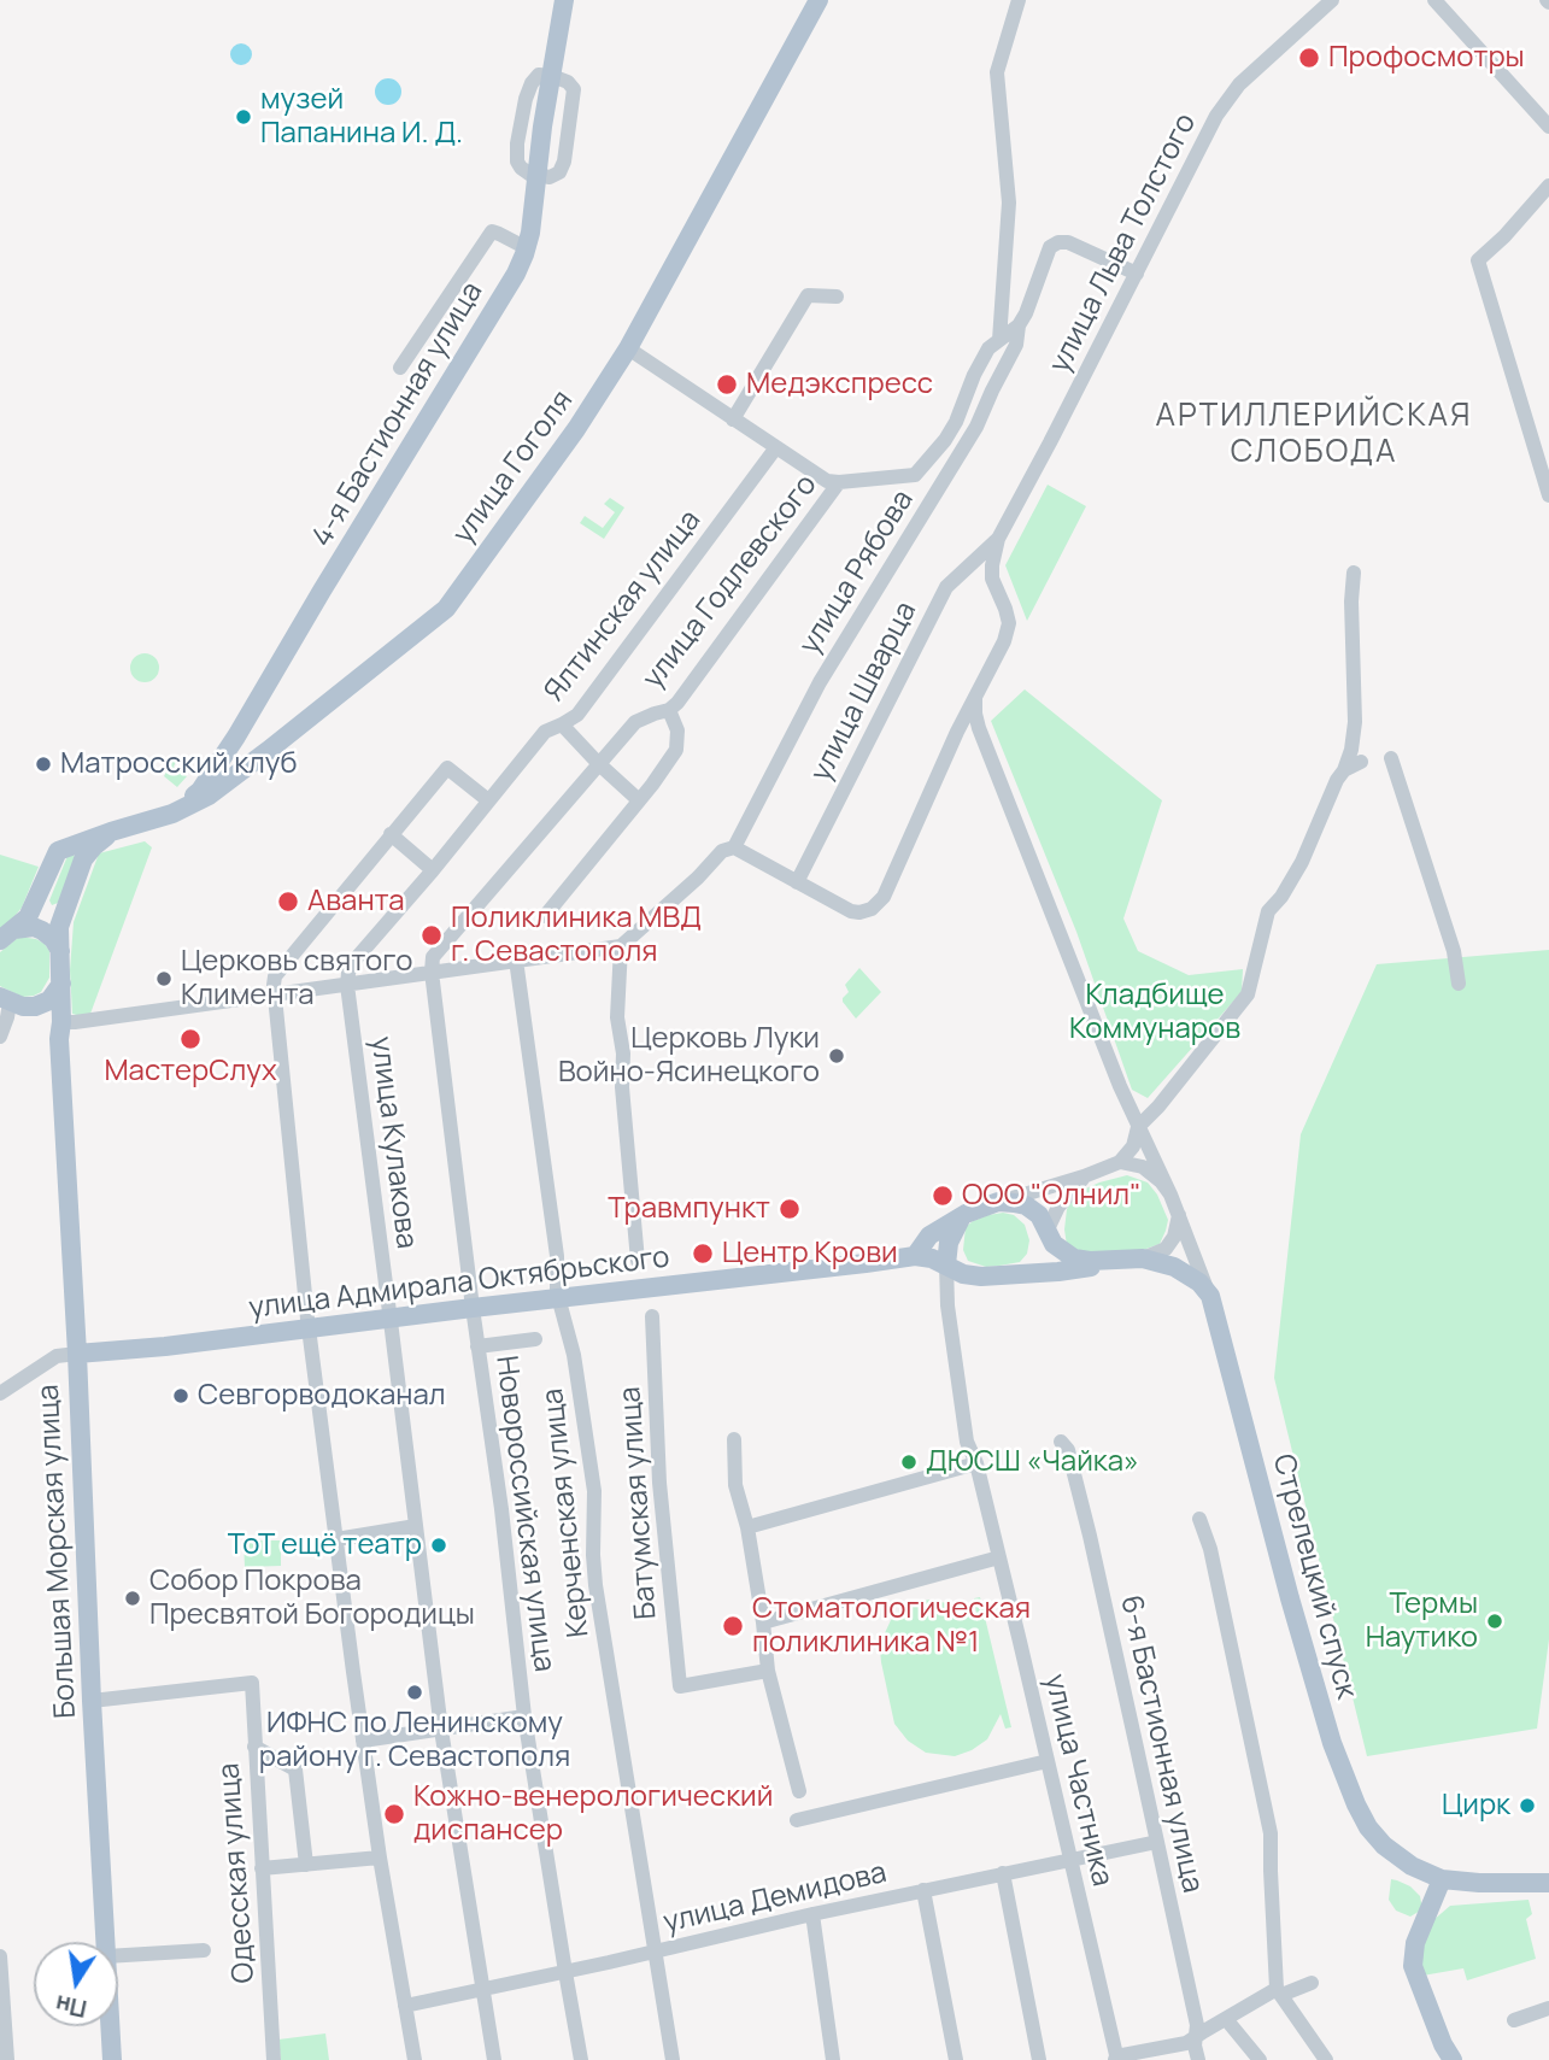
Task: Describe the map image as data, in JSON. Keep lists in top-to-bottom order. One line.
{"streets":{"main road":["4-я Бастионная улица","улица Гоголя","улица Адмирала Октябрьского","Большая Морская улица","Стрелецкий спуск"],"street":["улица Льва Толстого","улица Рябова","улица Годлевского","Ялтинская улица","улица Шварца","улица Кулакова","Батумская улица","Керченская улица","Новороссийская улица","6-я Бастионная улица","улица Частника","Одесская улица","улица Демидова"]},"crossings":[["улица Льва Толстого","улица Рябова"],["улица Льва Толстого","улица Шварца"],["4-я Бастионная улица","улица Гоголя"],["улица Гоголя","Большая Морская улица"],["улица Рябова","улица Годлевского"],["улица Годлевского","Новороссийская улица"],["Ялтинская улица","улица Кулакова"],["улица Кулакова","улица Адмирала Октябрьского"],["улица Кулакова","улица Демидова"],["улица Адмирала Октябрьского","Керченская улица"],["улица Адмирала Октябрьского","Новороссийская улица"],["улица Адмирала Октябрьского","Большая Морская улица"],["улица Адмирала Октябрьского","улица Частника"],["Керченская улица","улица Демидова"],["Новороссийская улица","улица Демидова"],["Большая Морская улица","Одесская улица"],["6-я Бастионная улица","улица Демидова"],["улица Частника","улица Демидова"]],"districts":["АРТИЛЛЕРИЙСКАЯ СЛОБОДА"],"parks":["Кладбище Коммунаров"],"places":["Профосмотры","музей Папанина И. Д.","Медэкспресс","Матросский клуб","Аванта","Поликлиника МВД г. Севастополя","Церковь святого Климента","МастерСлух","Церковь Луки Войно-Ясинецкого","ООО \"Олнил\"","Травмпункт","Центр Крови","Севгорводоканал","ДЮСШ «Чайка»","ТоТ ещё театр","Собор Покрова Пресвятой Богородицы","Термы Наутико","Стоматологическая поликлиника №1","ИФНС по Ленинскому району г. Севастополя","Цирк","Кожно-венерологический диспансер"],"north":"bottom"}
